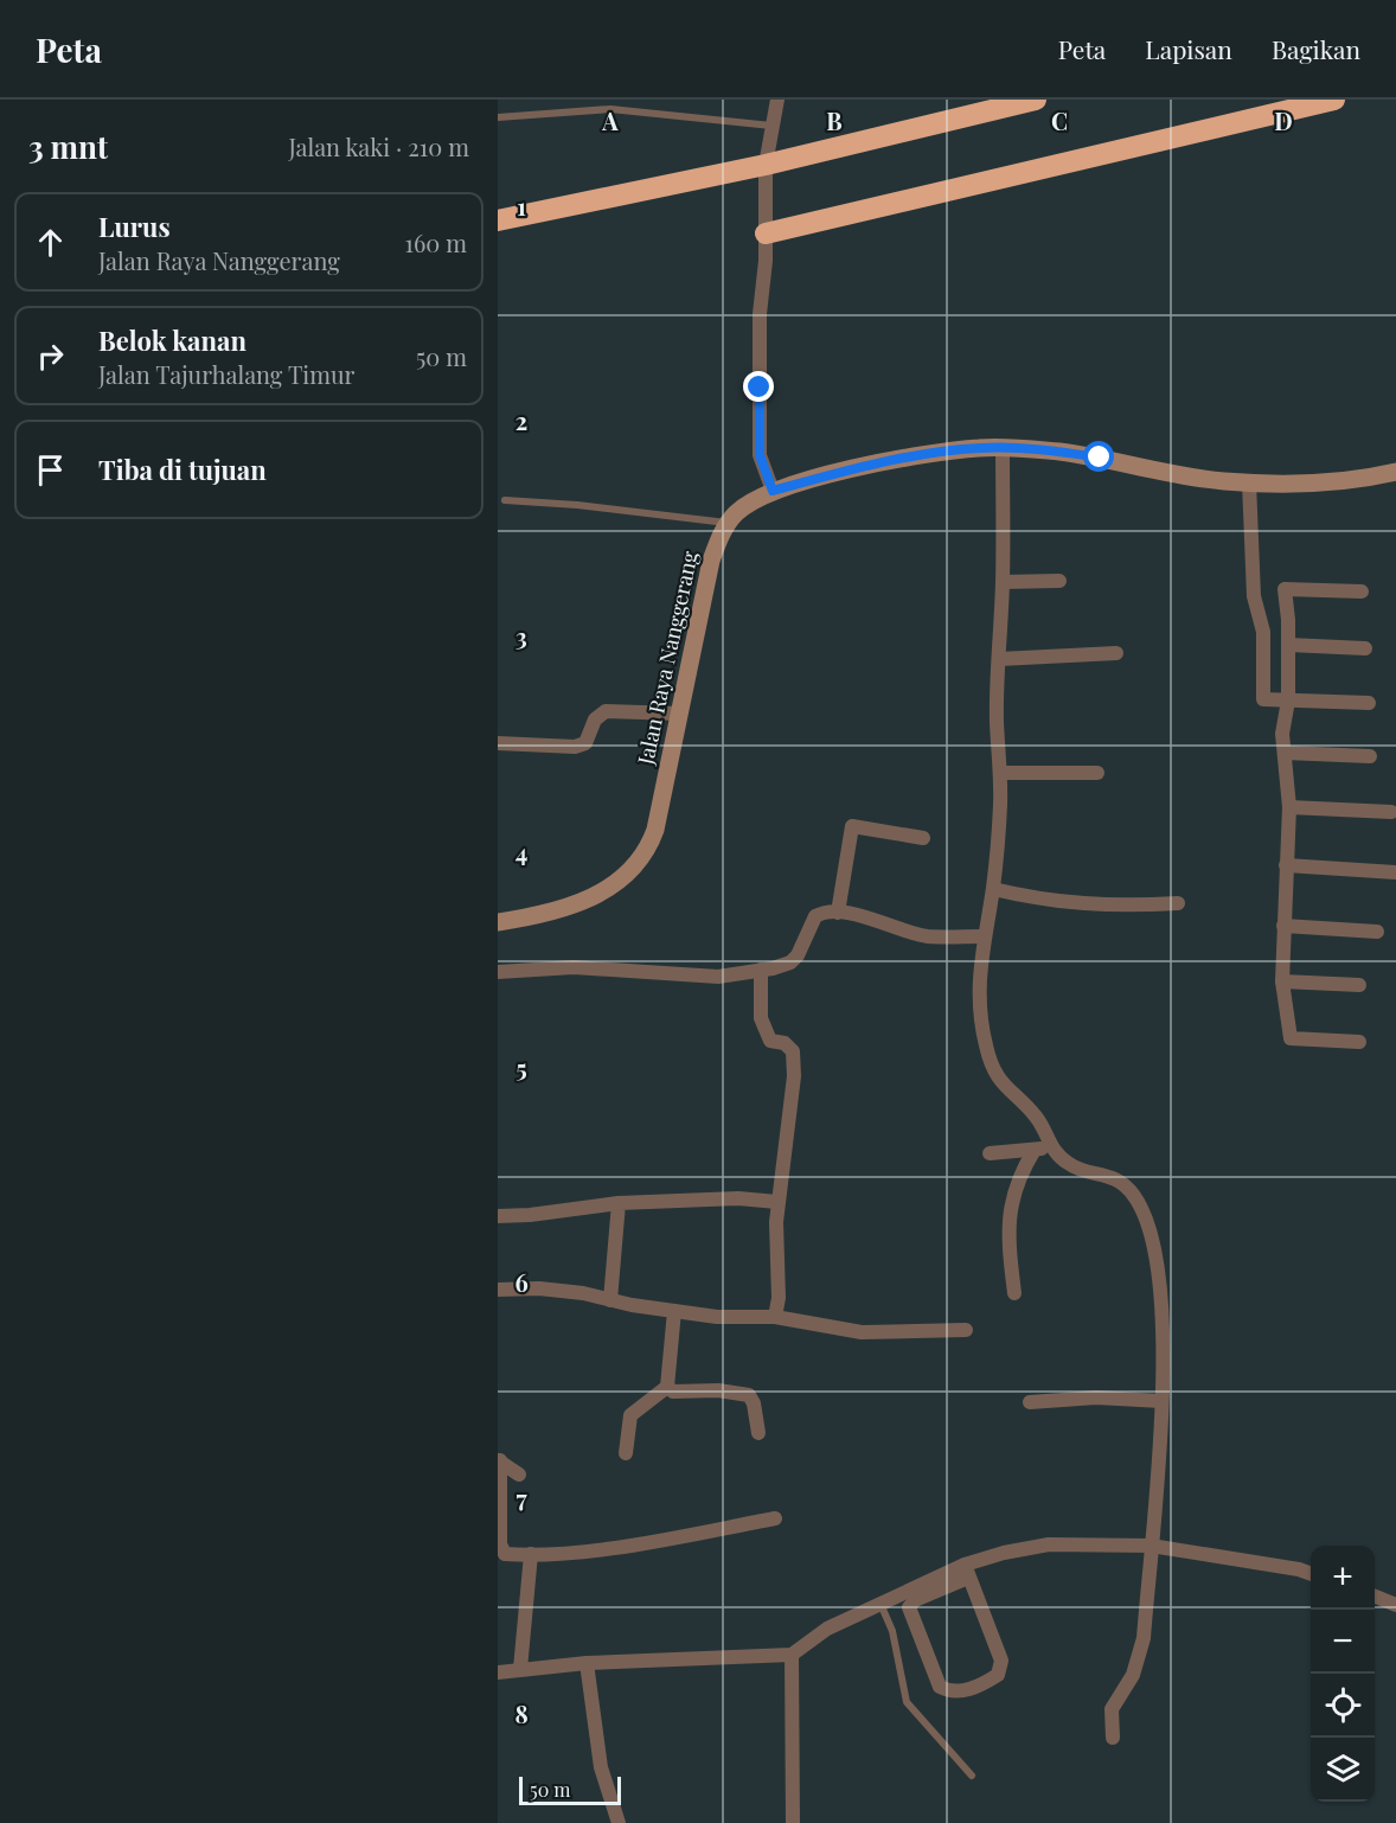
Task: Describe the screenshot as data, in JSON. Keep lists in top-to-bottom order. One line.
{"streets":{"street":["Jalan Raya Nanggerang"]},"scale_bar":"50 m","page":{"header":"Peta","nav":["Peta","Lapisan","Bagikan"],"heading":["3 mnt","Jalan kaki · 210 m"],"list":[["Lurus","Jalan Raya Nanggerang","160 m"],["Belok kanan","Jalan Tajurhalang Timur","50 m"],"Tiba di tujuan"],"map_buttons":["+","−"],"scale":"50 m"},"grid":{"columns":["A","B","C","D"],"rows":["1","2","3","4","5","6","7","8"]}}
